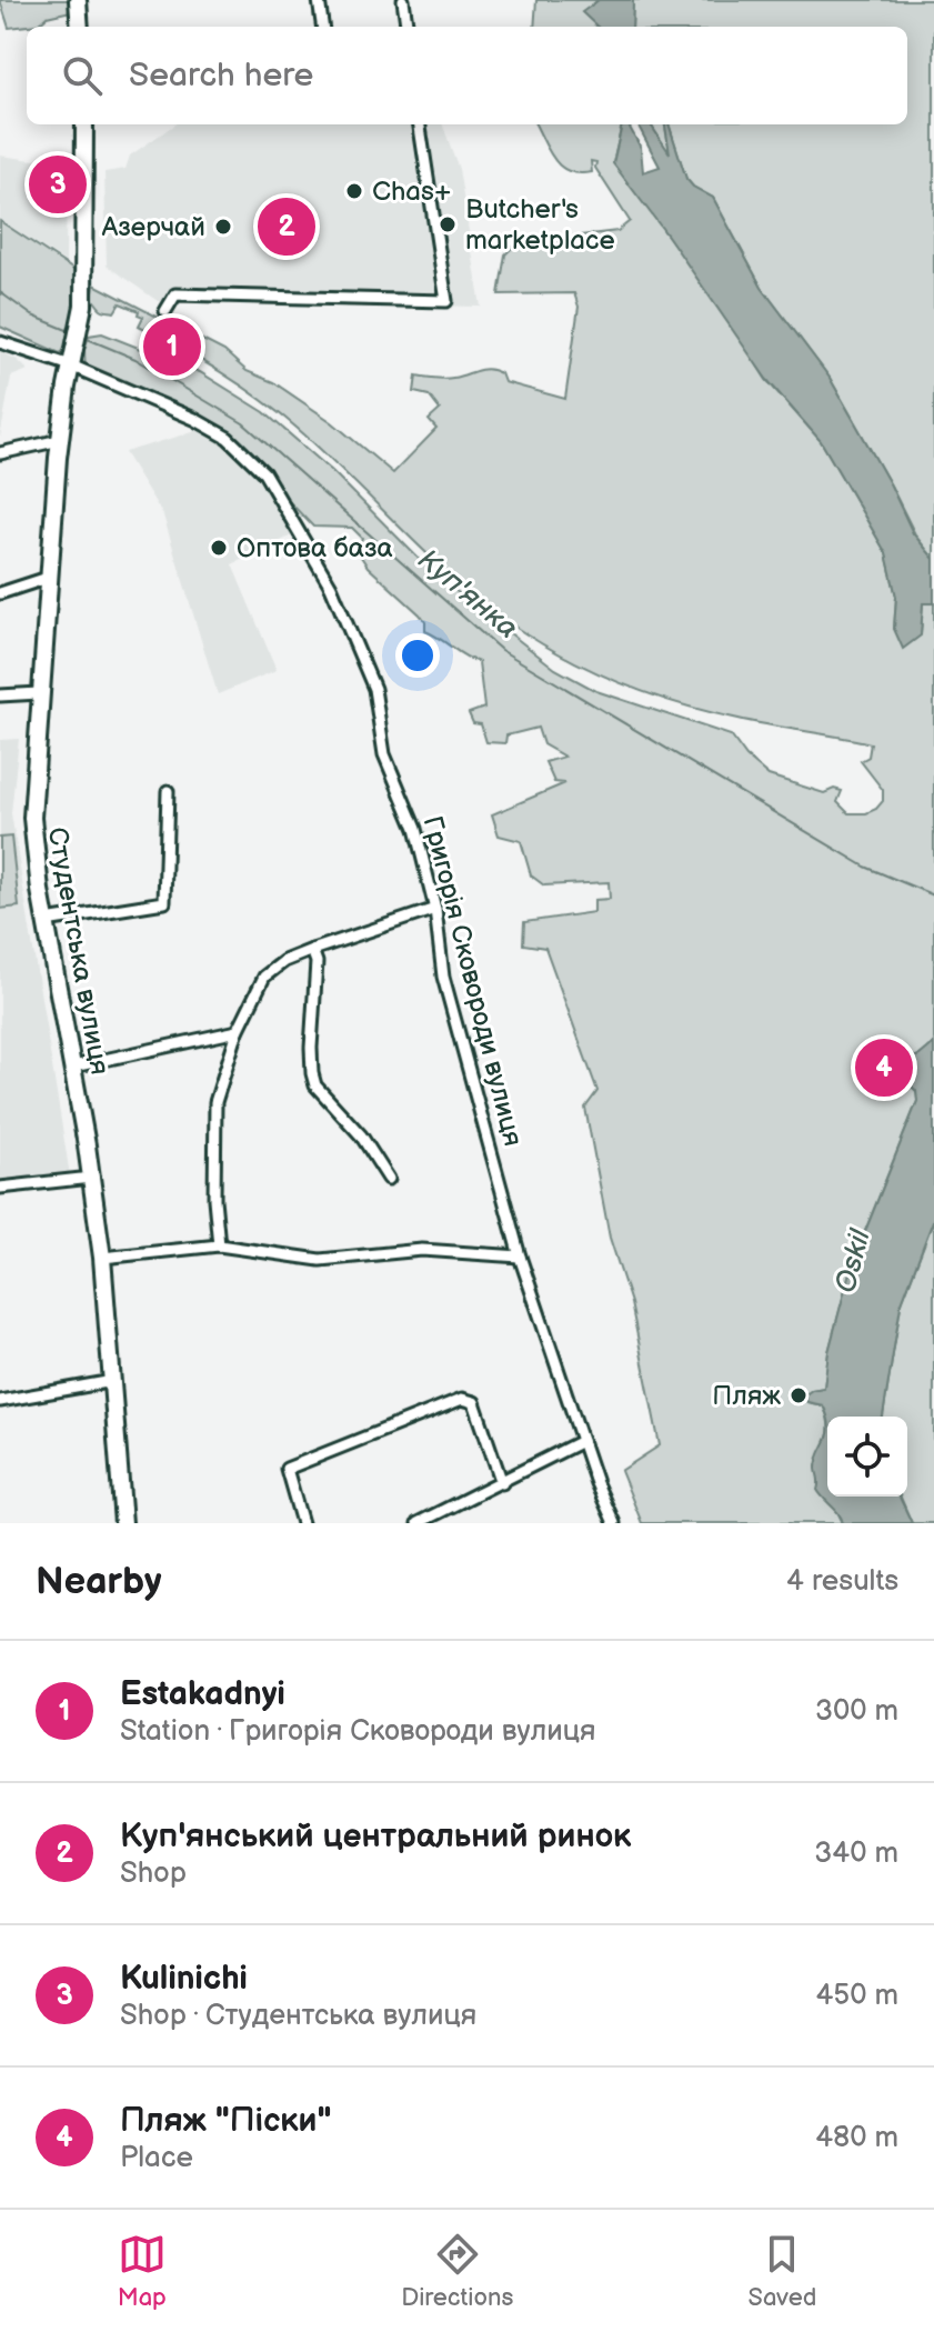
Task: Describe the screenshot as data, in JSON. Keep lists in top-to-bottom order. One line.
{"streets":{"main road":["Студентська вулиця"],"street":["Григорія Сковороди вулиця"]},"crossings":[["Студентська вулиця","Григорія Сковороди вулиця"]],"water":["Куп'янка","Oskil"],"places":["Chas+","Butcher's marketplace","Азерчай","Оптова база","Пляж"],"page":{"search":"Search here","pins":["3","2","1","4"],"heading":["Nearby","4 results"],"list":[{"mark":"1","name":"Estakadnyi","note":"Station · Григорія Сковороди вулиця","value":"300 m"},{"mark":"2","name":"Куп'янський центральний ринок","note":"Shop","value":"340 m"},{"mark":"3","name":"Kulinichi","note":"Shop · Студентська вулиця","value":"450 m"},{"mark":"4","name":"Пляж \"Піски\"","note":"Place","value":"480 m"}],"nav":["Map","Directions","Saved"]}}
